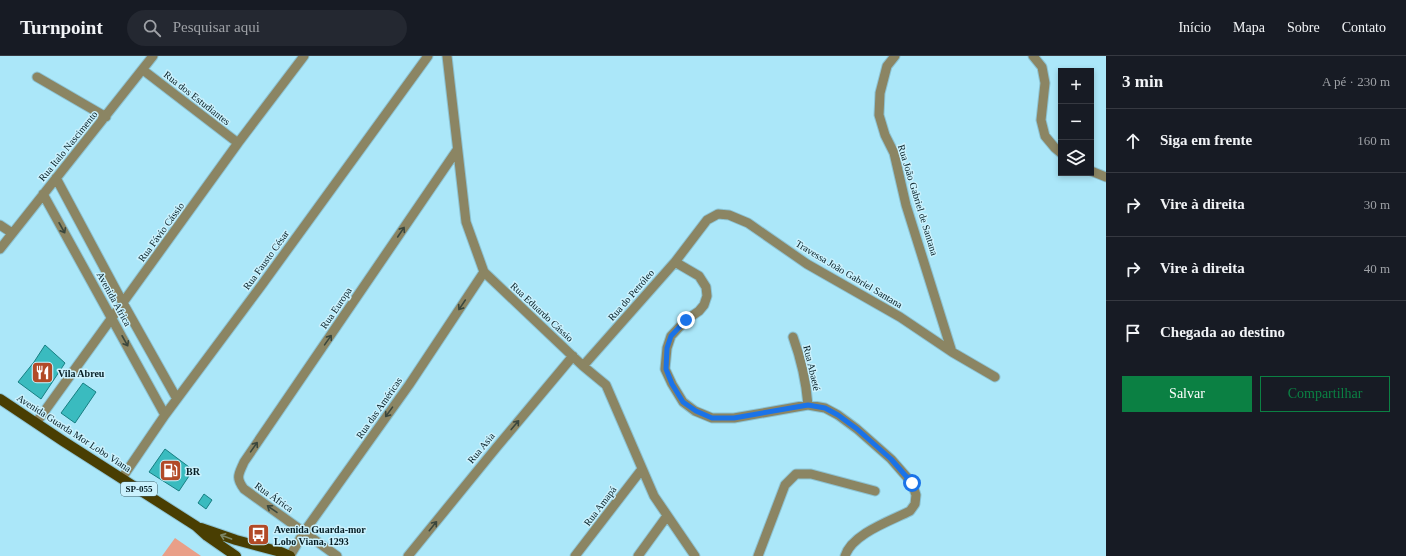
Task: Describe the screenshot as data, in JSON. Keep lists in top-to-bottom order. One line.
{"streets":{"main road":["Avenida Guarda Mor Lobo Viana","SP-055"],"street":["Rua dos Estudiantes","Rua Italo Nascimento","Rua João Gabriel de Santana","Rua Fávio Cássio","Rua Fausto César","Travessa João Gabriel Santana","Rua do Petróleo","Avenida Africa","Rua Europa","Rua Eduardo Cássio","Rua Abaeté","Rua das Américas","Rua Asia","Rua África","Rua Amapá"]},"crossings":[["Rua dos Estudiantes","Rua Italo Nascimento"],["Rua dos Estudiantes","Rua Fávio Cássio"],["Rua Italo Nascimento","Avenida Africa"],["Rua João Gabriel de Santana","Travessa João Gabriel Santana"],["Rua Fávio Cássio","Avenida Africa"],["Rua Fávio Cássio","Avenida Guarda Mor Lobo Viana"],["Rua Fausto César","Avenida Africa"],["Rua Fausto César","Avenida Guarda Mor Lobo Viana"],["Travessa João Gabriel Santana","Rua do Petróleo"],["Rua do Petróleo","Rua Eduardo Cássio"],["Rua Europa","Rua Eduardo Cássio"],["Rua Europa","Rua África"],["Rua Eduardo Cássio","Rua das Américas"],["Rua Eduardo Cássio","Rua Asia"],["Rua Eduardo Cássio","Rua Amapá"],["Rua das Américas","Avenida Guarda Mor Lobo Viana"],["Rua das Américas","Rua África"]],"one_way":["Rua Europa","Rua das Américas","Rua Asia","Rua África"],"places":{"restaurant":["Vila Abreu"],"fuel station":["BR"],"bus stop":["Avenida Guarda-mor Lobo Viana, 1293"]},"page":{"header":"Turnpoint","search":"Pesquisar aqui","nav":["Início","Mapa","Sobre","Contato"],"heading":["3 min","A pé · 230 m"],"map_buttons":["+","−"],"list":[["Siga em frente","160 m"],["Vire à direita","30 m"],["Vire à direita","40 m"],"Chegada ao destino"],"buttons":["Salvar","Compartilhar"]}}
